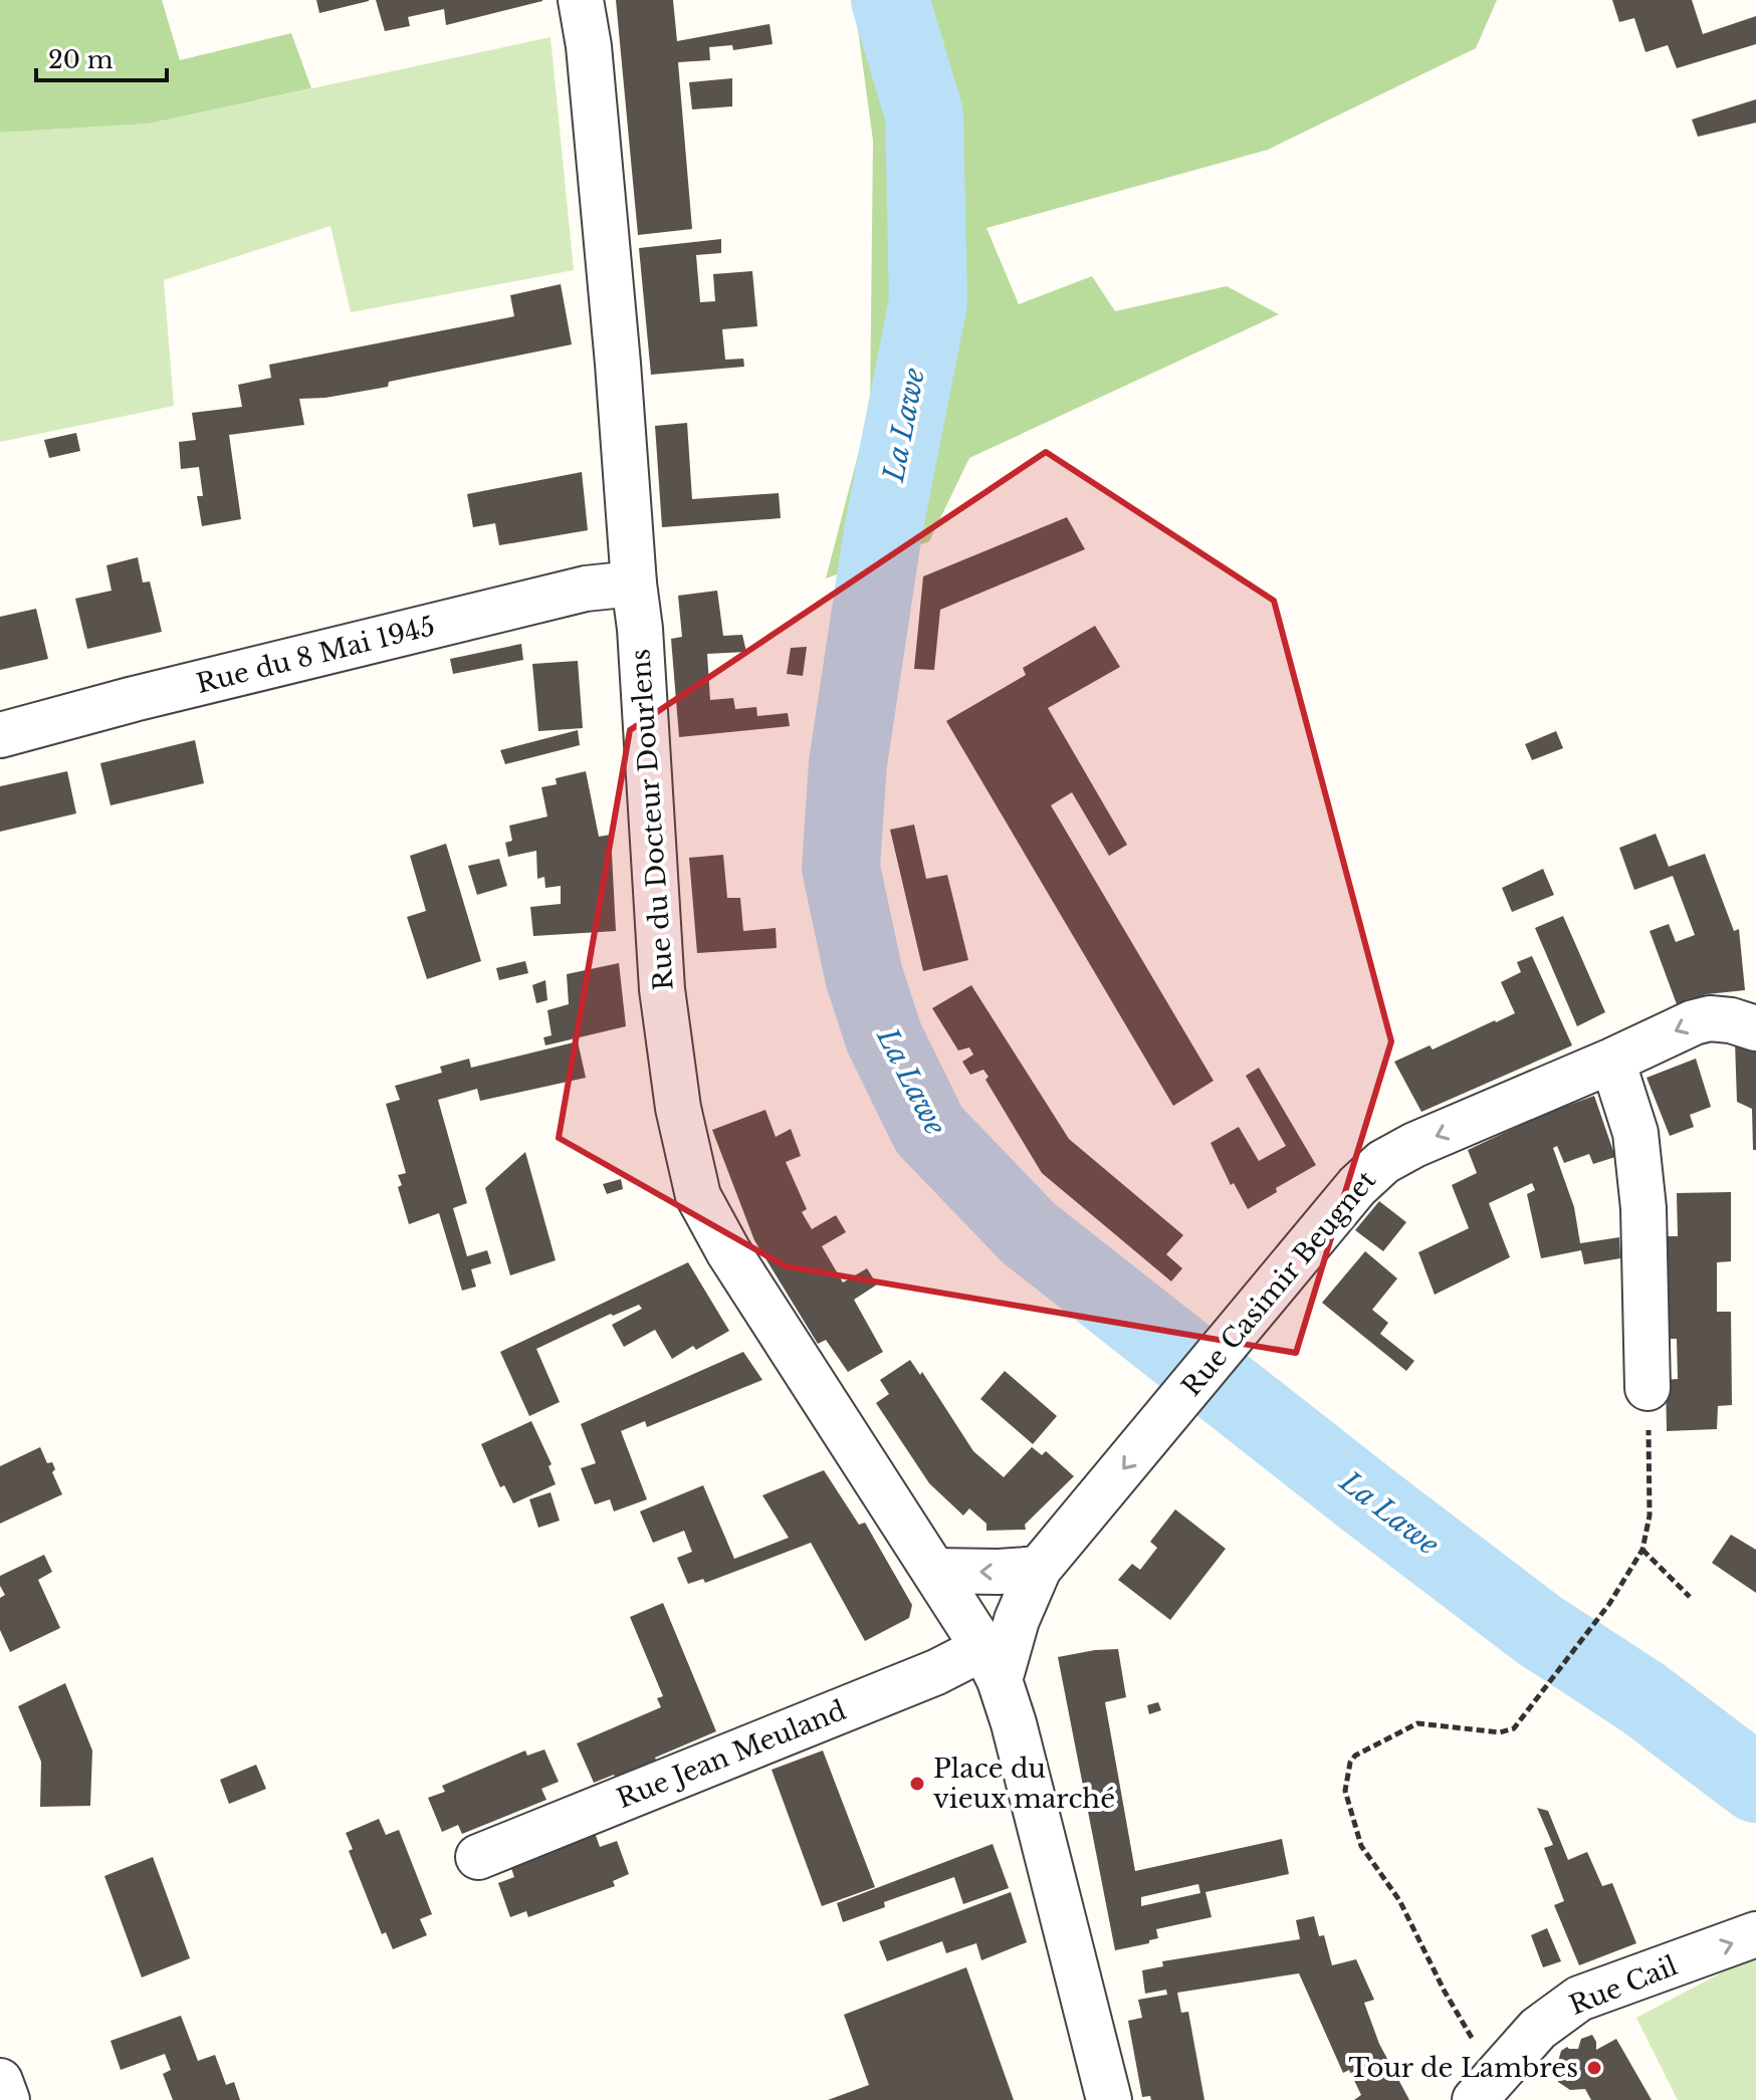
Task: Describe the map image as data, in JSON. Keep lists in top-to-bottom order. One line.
{"streets":{"street":["Rue du 8 Mai 1945","Rue du Docteur Dourlens","Rue Casimir Beugnet","Rue Jean Meuland","Rue Cail"]},"crossings":[["Rue du 8 Mai 1945","Rue du Docteur Dourlens"],["Rue du Docteur Dourlens","Rue Casimir Beugnet"],["Rue du Docteur Dourlens","Rue Jean Meuland"],["Rue Casimir Beugnet","Rue Jean Meuland"]],"one_way":["Rue Casimir Beugnet","Rue Cail"],"water":["La Lawe"],"places":["Place du vieux marché","Tour de Lambres"],"scale_bar":"20 m"}
